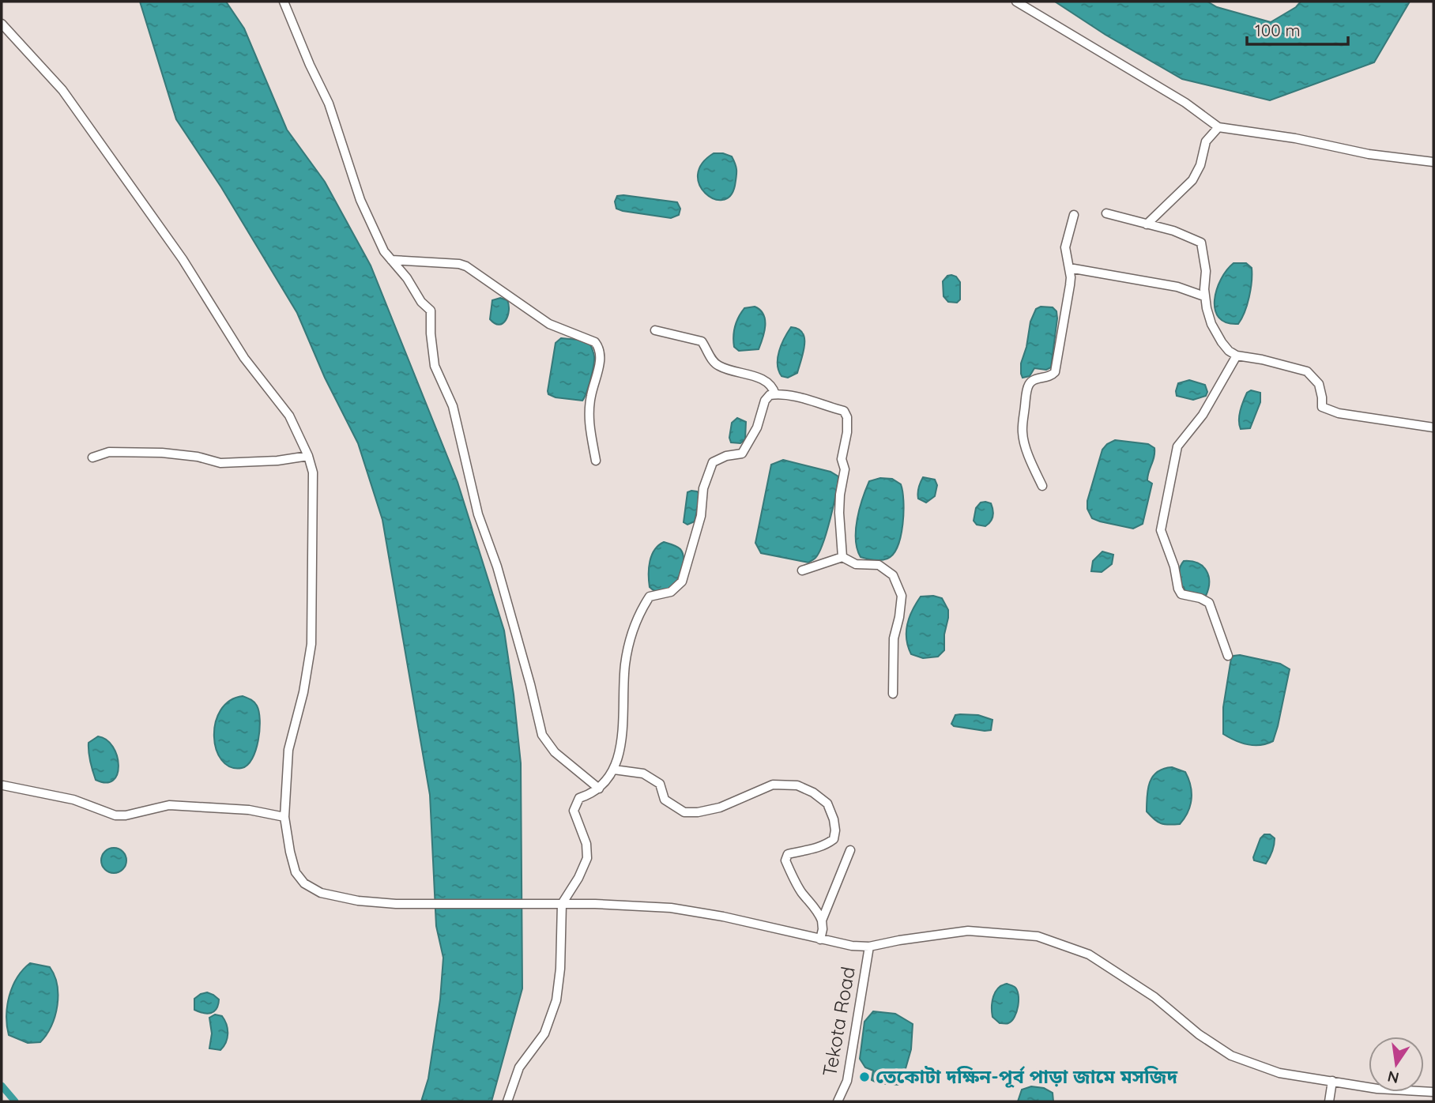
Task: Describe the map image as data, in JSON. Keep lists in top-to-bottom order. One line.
{"streets":{"street":["Tekota Road"]},"places":["তেকোটা দক্ষিন-পূর্ব পাড়া জামে মসজিদ"],"scale_bar":"100 m","north":"bottom"}
